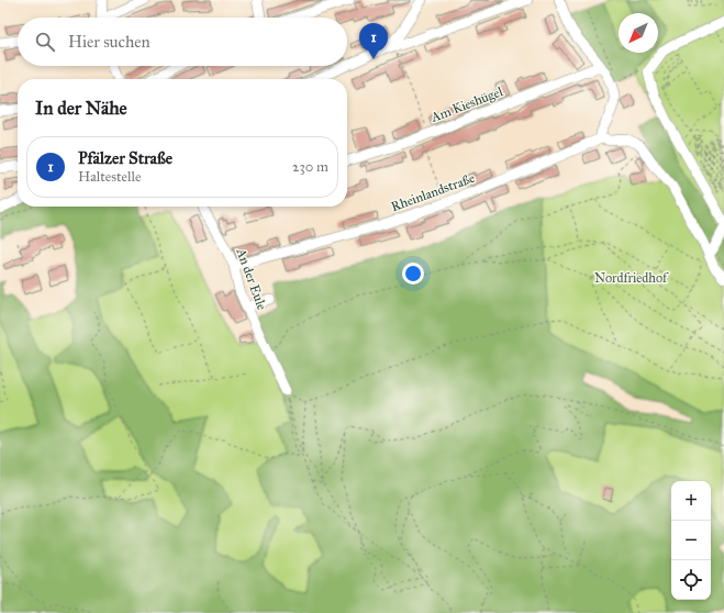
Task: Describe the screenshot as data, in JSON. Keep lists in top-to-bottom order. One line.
{"streets":{"street":["Am Kieshügel","Rheinlandstraße","An der Eule"]},"crossings":[["Rheinlandstraße","An der Eule"]],"parks":["Nordfriedhof"],"north":"bottom left","page":{"search":"Hier suchen","pins":"1","heading":"In der Nähe","list":[{"mark":"1","name":"Pfälzer Straße","note":"Haltestelle","value":"230 m"}],"map_buttons":["+","−"]}}
